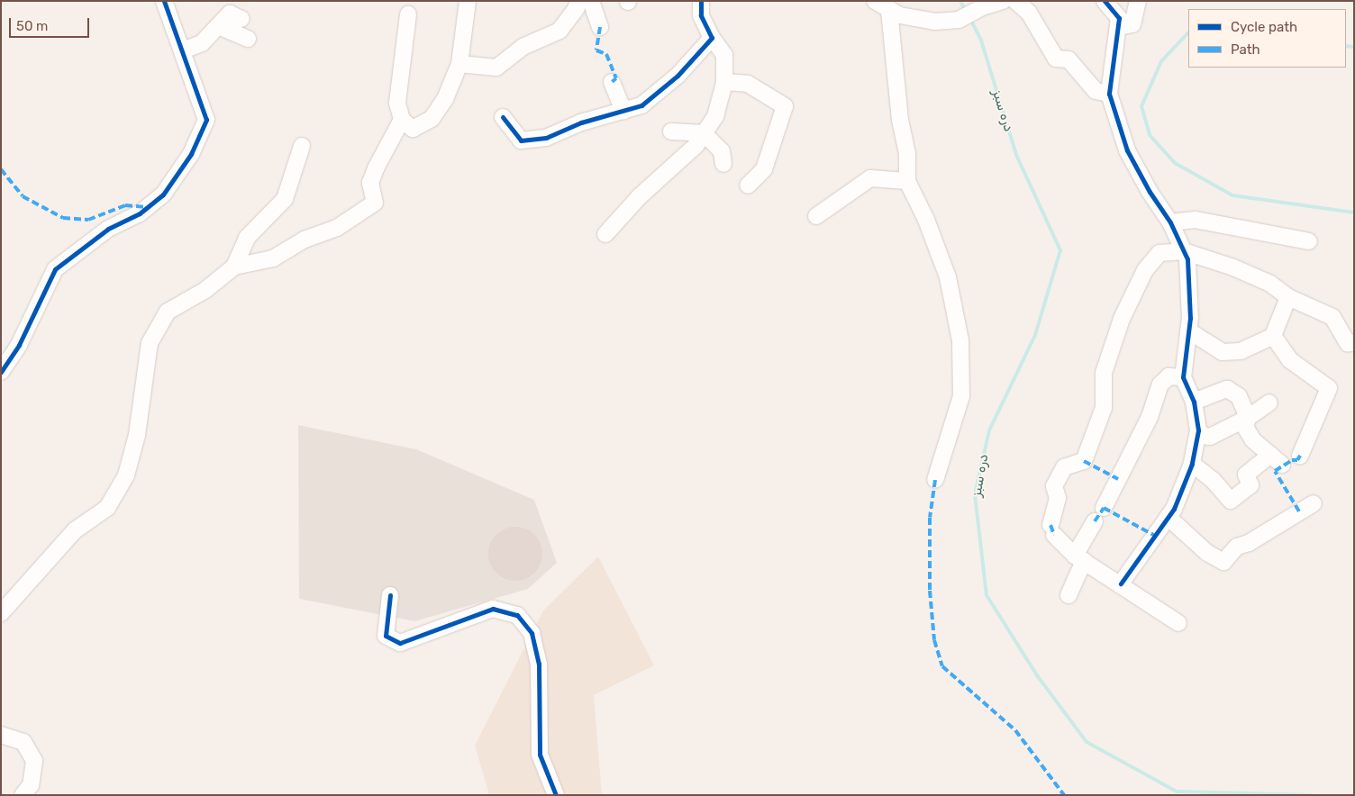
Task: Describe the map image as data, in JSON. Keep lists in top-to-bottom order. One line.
{"water":["دره سبز"],"legend":["Cycle path","Path"],"scale_bar":"50 m"}
